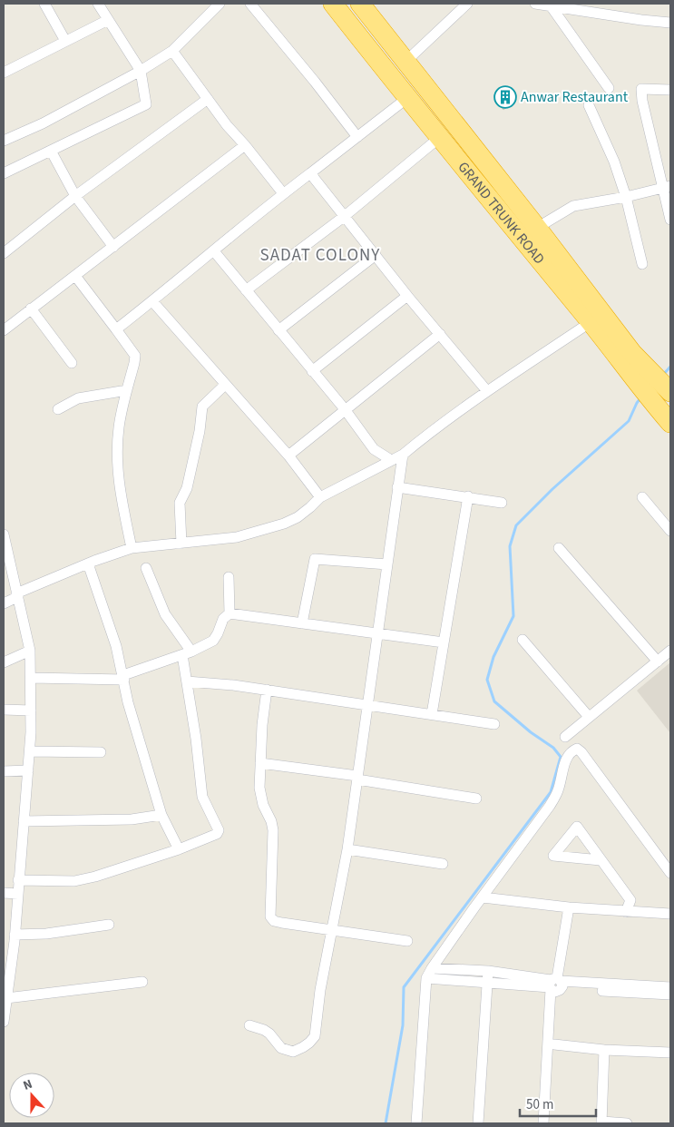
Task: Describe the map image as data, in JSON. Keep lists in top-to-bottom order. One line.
{"streets":{"highway":["GRAND TRUNK ROAD"]},"districts":["SADAT COLONY"],"places":{"building":["Anwar Restaurant"]},"scale_bar":"50 m","north":"top"}
